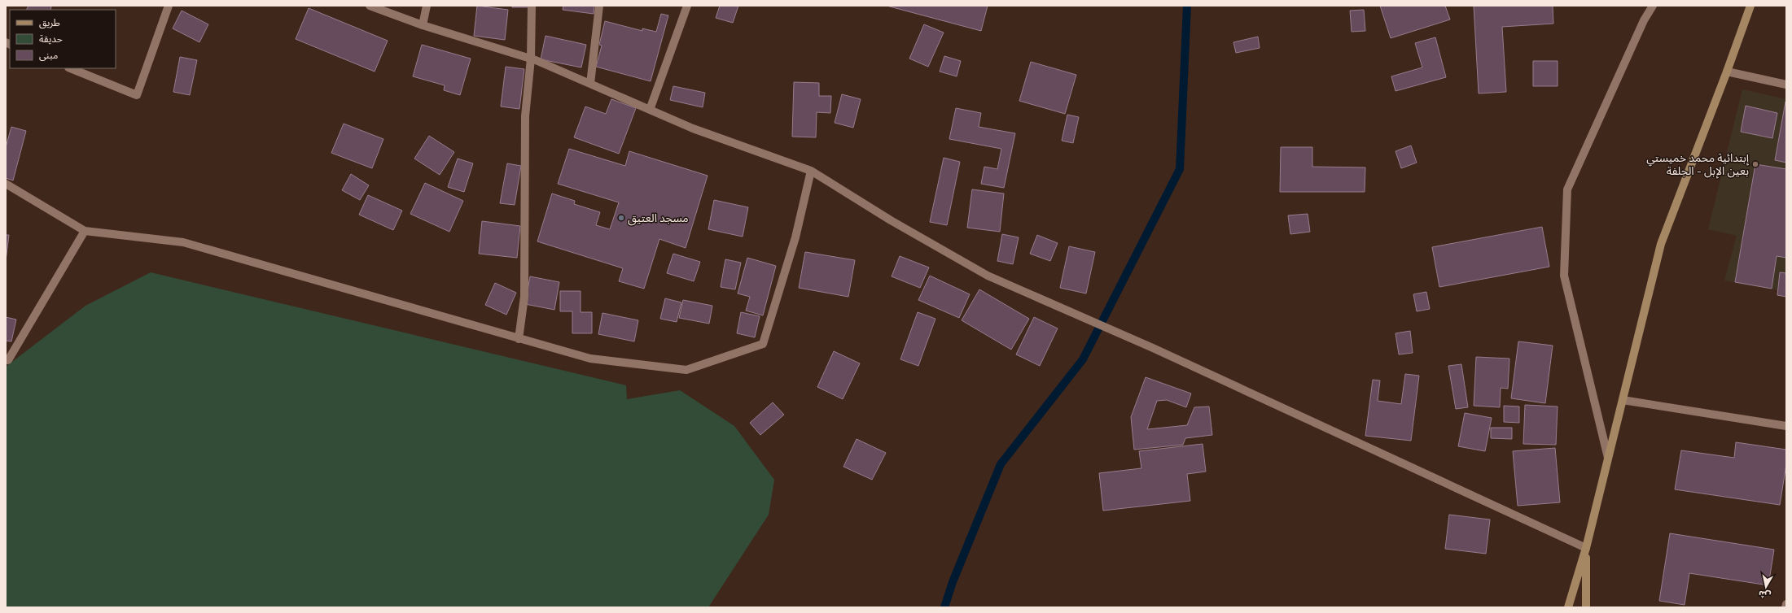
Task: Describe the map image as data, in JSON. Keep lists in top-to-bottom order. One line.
{"places":["إبتدائية محمد خميستي بعين الإبل - الجلفة","مسجد العتيق"],"legend":["طريق","حديقة","مبنى"],"north":"bottom"}
